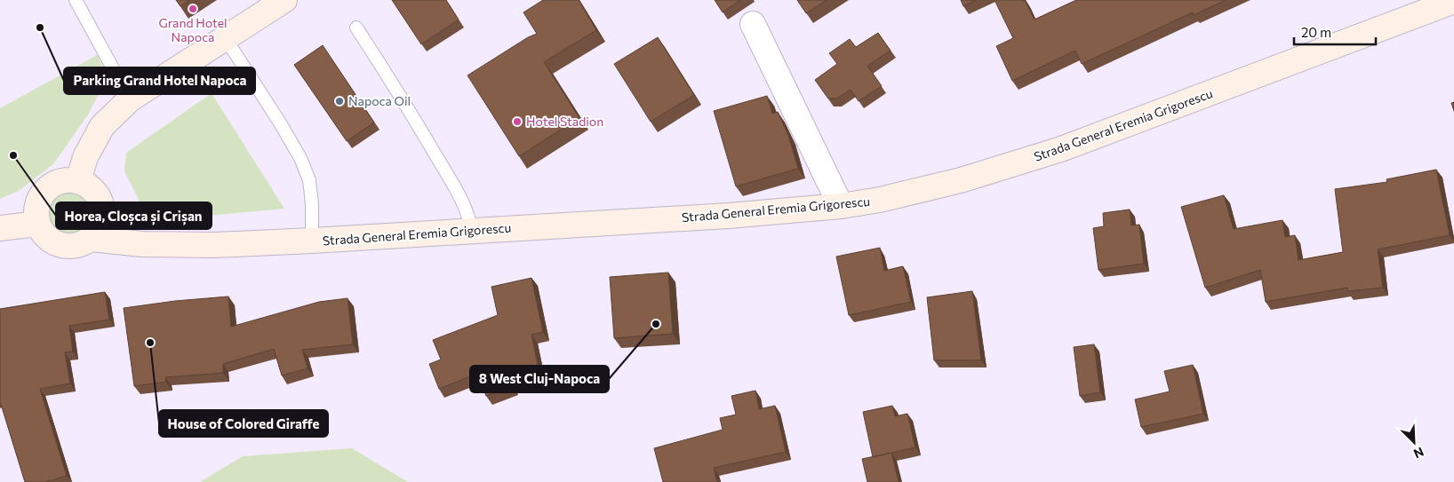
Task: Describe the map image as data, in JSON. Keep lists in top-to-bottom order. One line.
{"streets":{"main road":["Strada General Eremia Grigorescu"]},"places":["Grand Hotel Napoca","Parking Grand Hotel Napoca","Napoca Oil","Hotel Stadion","Horea, Cloșca și Crișan","8 West Cluj-Napoca","House of Colored Giraffe"],"scale_bar":"20 m","north":"bottom right"}
